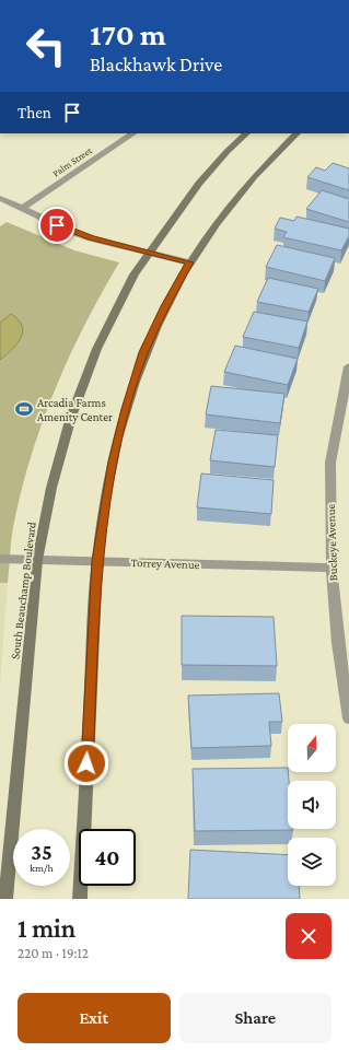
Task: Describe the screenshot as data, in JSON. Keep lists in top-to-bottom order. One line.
{"streets":{"street":["Palm Street","Buckeye Avenue","Torrey Avenue","South Beauchamp Boulevard"]},"crossings":[["Buckeye Avenue","Torrey Avenue"],["Torrey Avenue","South Beauchamp Boulevard"]],"places":{"sports":["Arcadia Farms Amenity Center"]},"north":"top","page":{"turn":["170 m","Blackhawk Drive"],"then":"Then","speed":"35 km/h","limit":"40","heading":["1 min","220 m · 19:12"],"buttons":["Exit","Share"]}}
